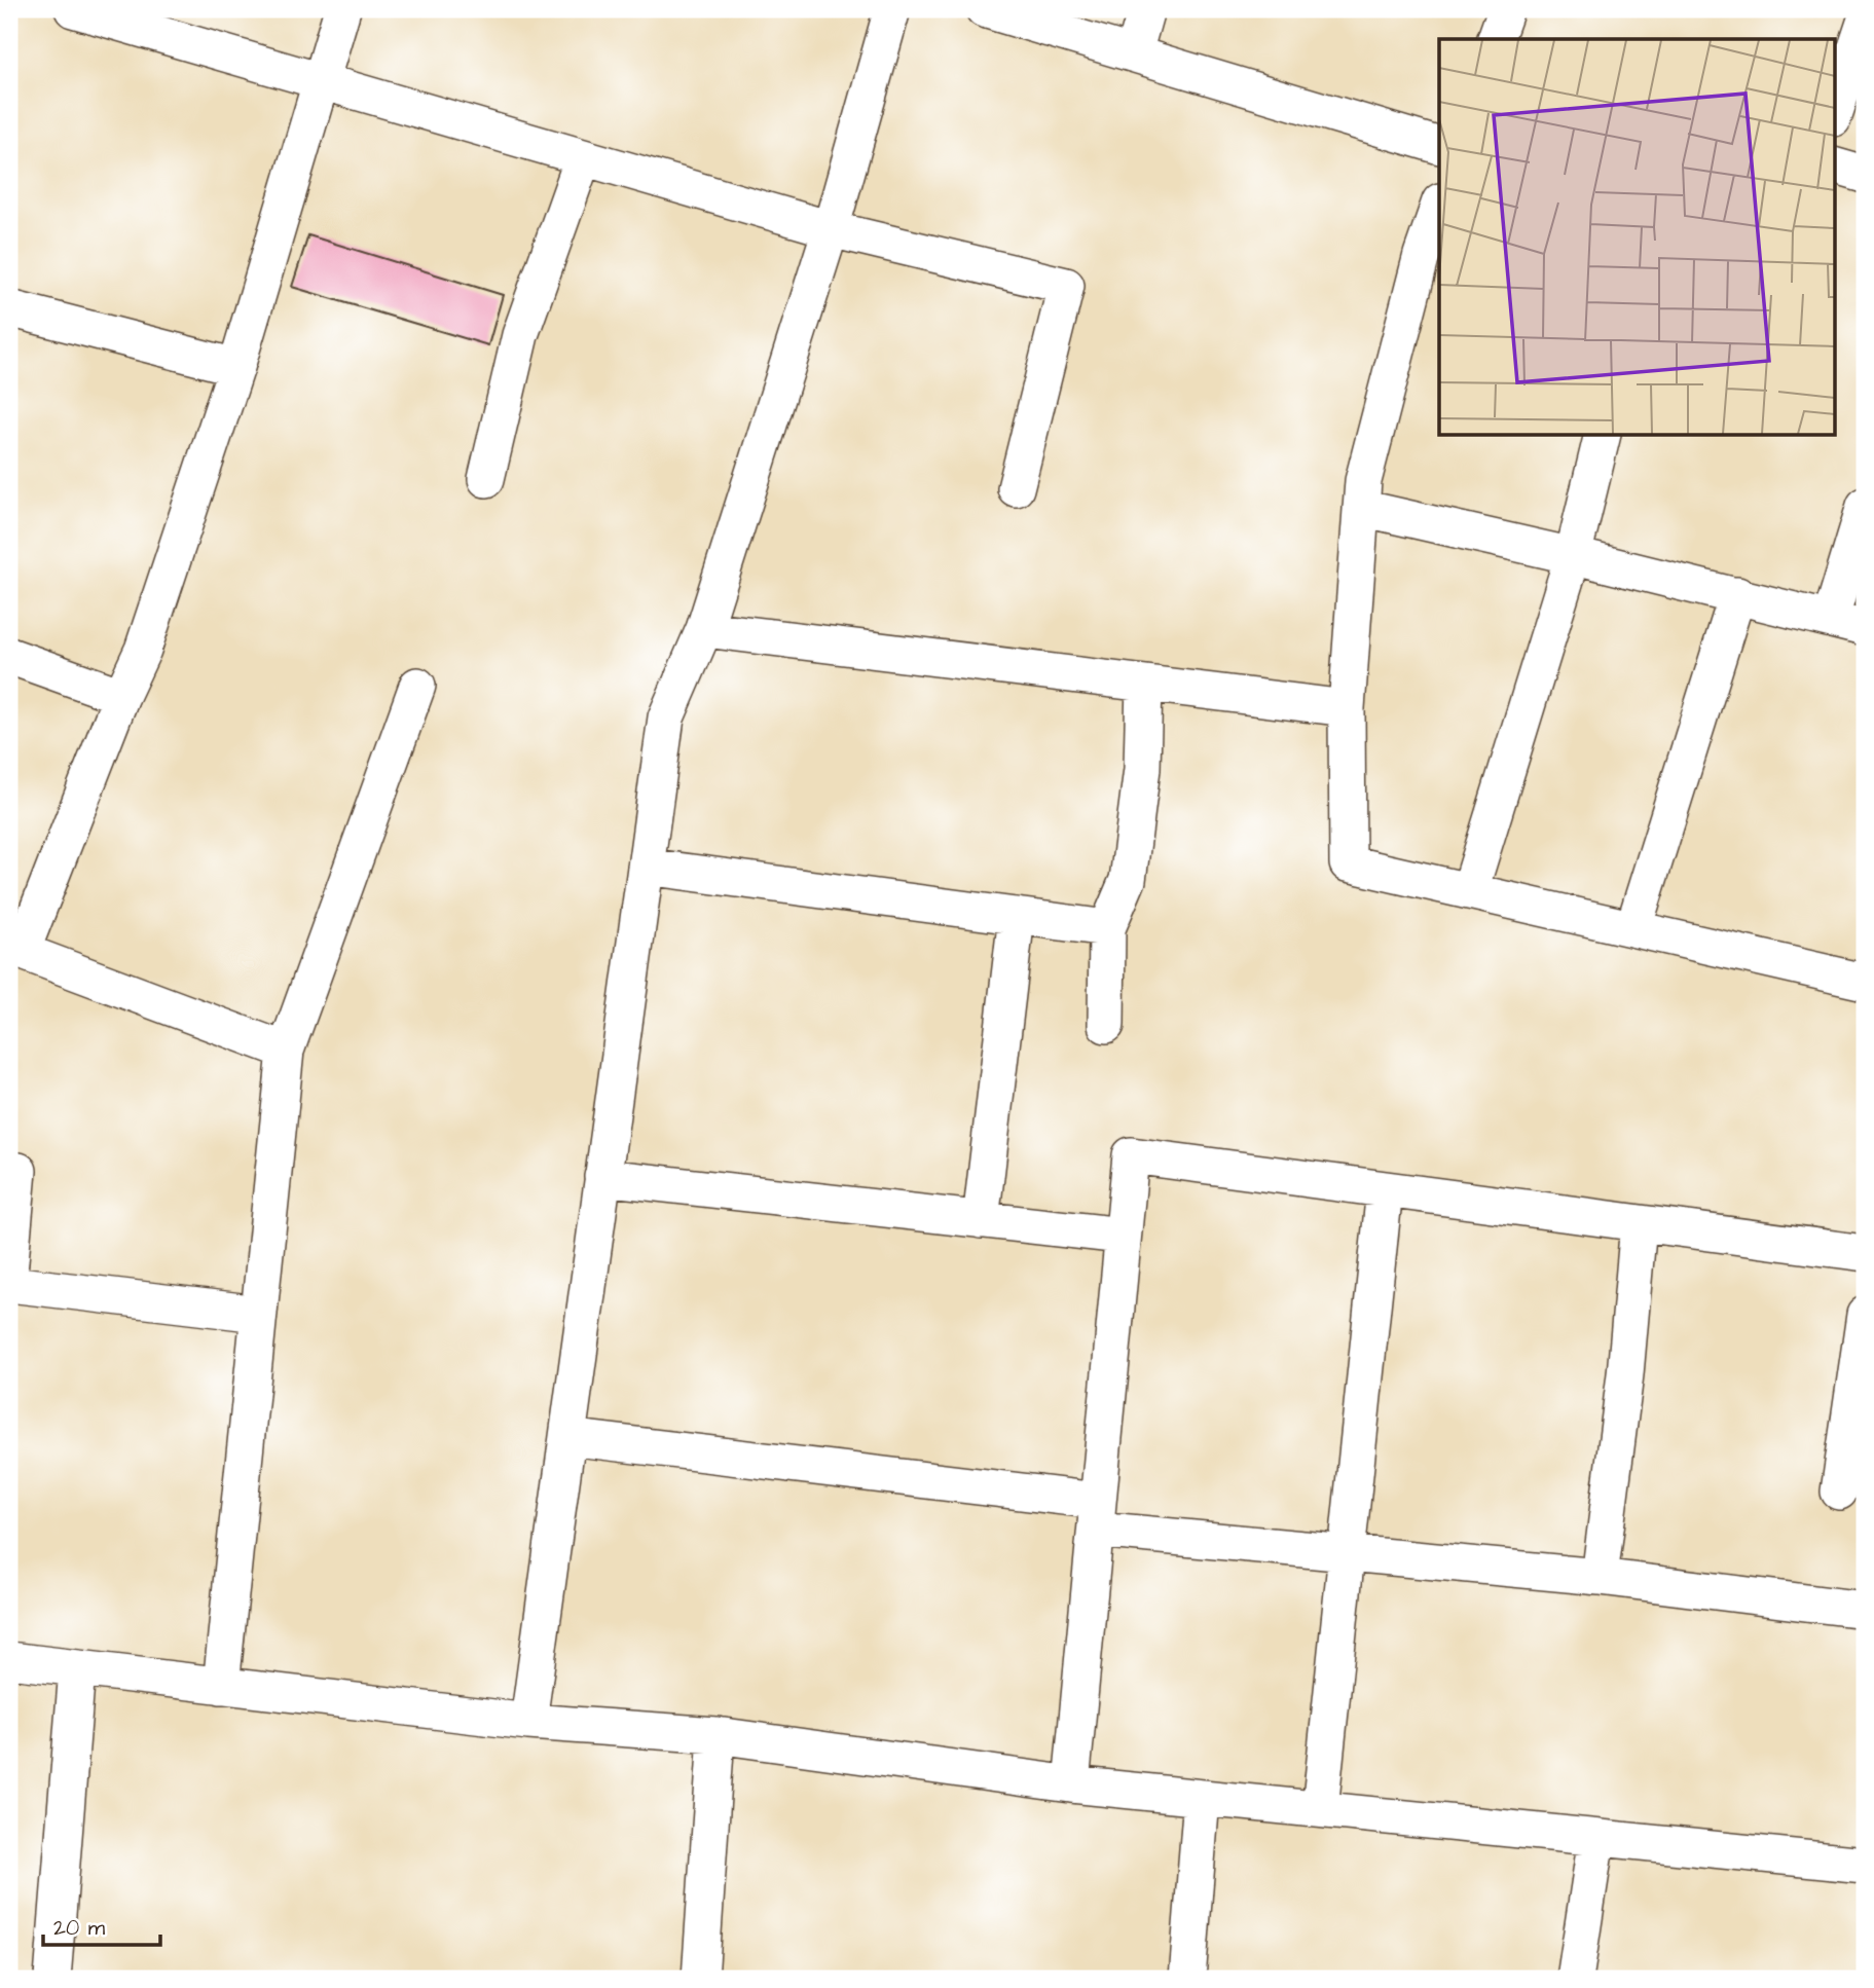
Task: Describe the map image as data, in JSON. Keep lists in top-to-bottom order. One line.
{"scale_bar":"20 m"}
